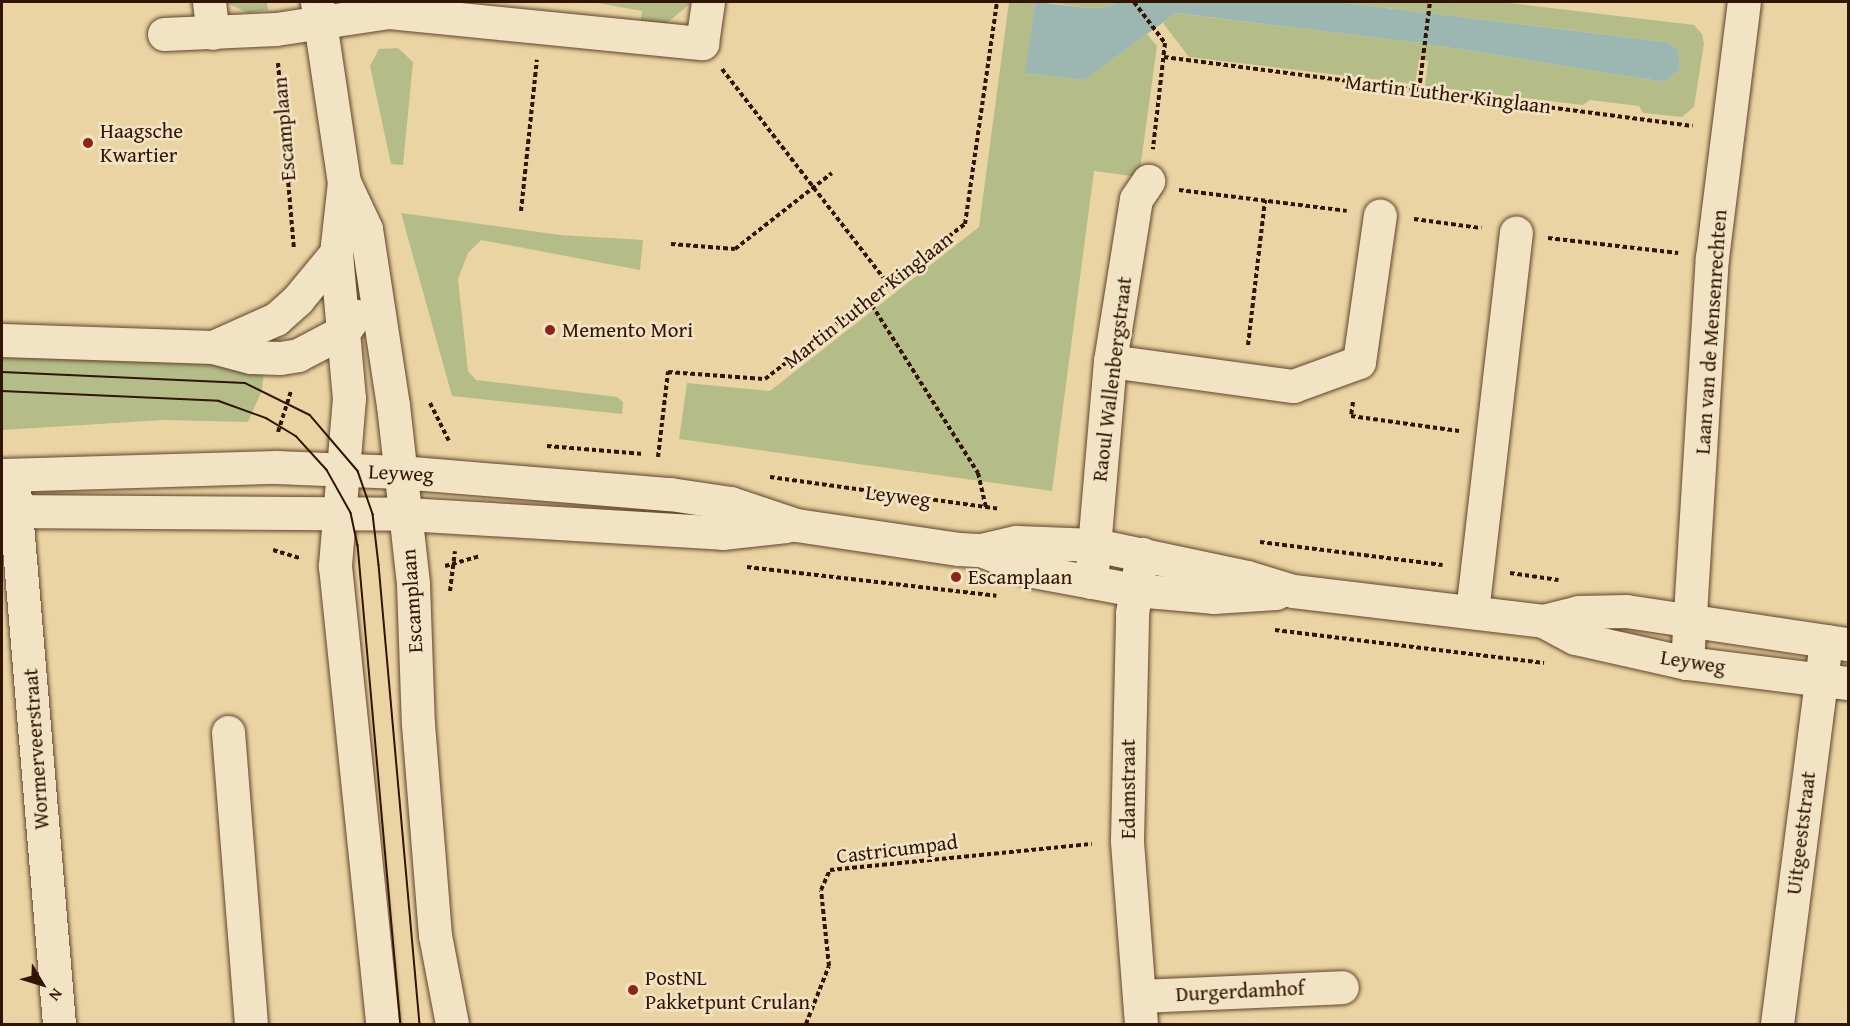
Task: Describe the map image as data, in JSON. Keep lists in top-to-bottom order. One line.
{"streets":{"street":["Escamplaan","Laan van de Mensenrechten","Raoul Wallenbergstraat","Leyweg","Wormerveerstraat","Edamstraat","Uitgeeststraat","Durgerdamhof"],"path":["Martin Luther Kinglaan","Castricumpad"]},"crossings":[["Martin Luther Kinglaan","Laan van de Mensenrechten"],["Escamplaan","Leyweg"],["Laan van de Mensenrechten","Leyweg"],["Raoul Wallenbergstraat","Leyweg"],["Leyweg","Wormerveerstraat"],["Leyweg","Edamstraat"],["Leyweg","Uitgeeststraat"],["Edamstraat","Castricumpad"],["Edamstraat","Durgerdamhof"]],"places":["Haagsche Kwartier","Memento Mori","Escamplaan","PostNL Pakketpunt Crulan"],"north":"bottom right"}
